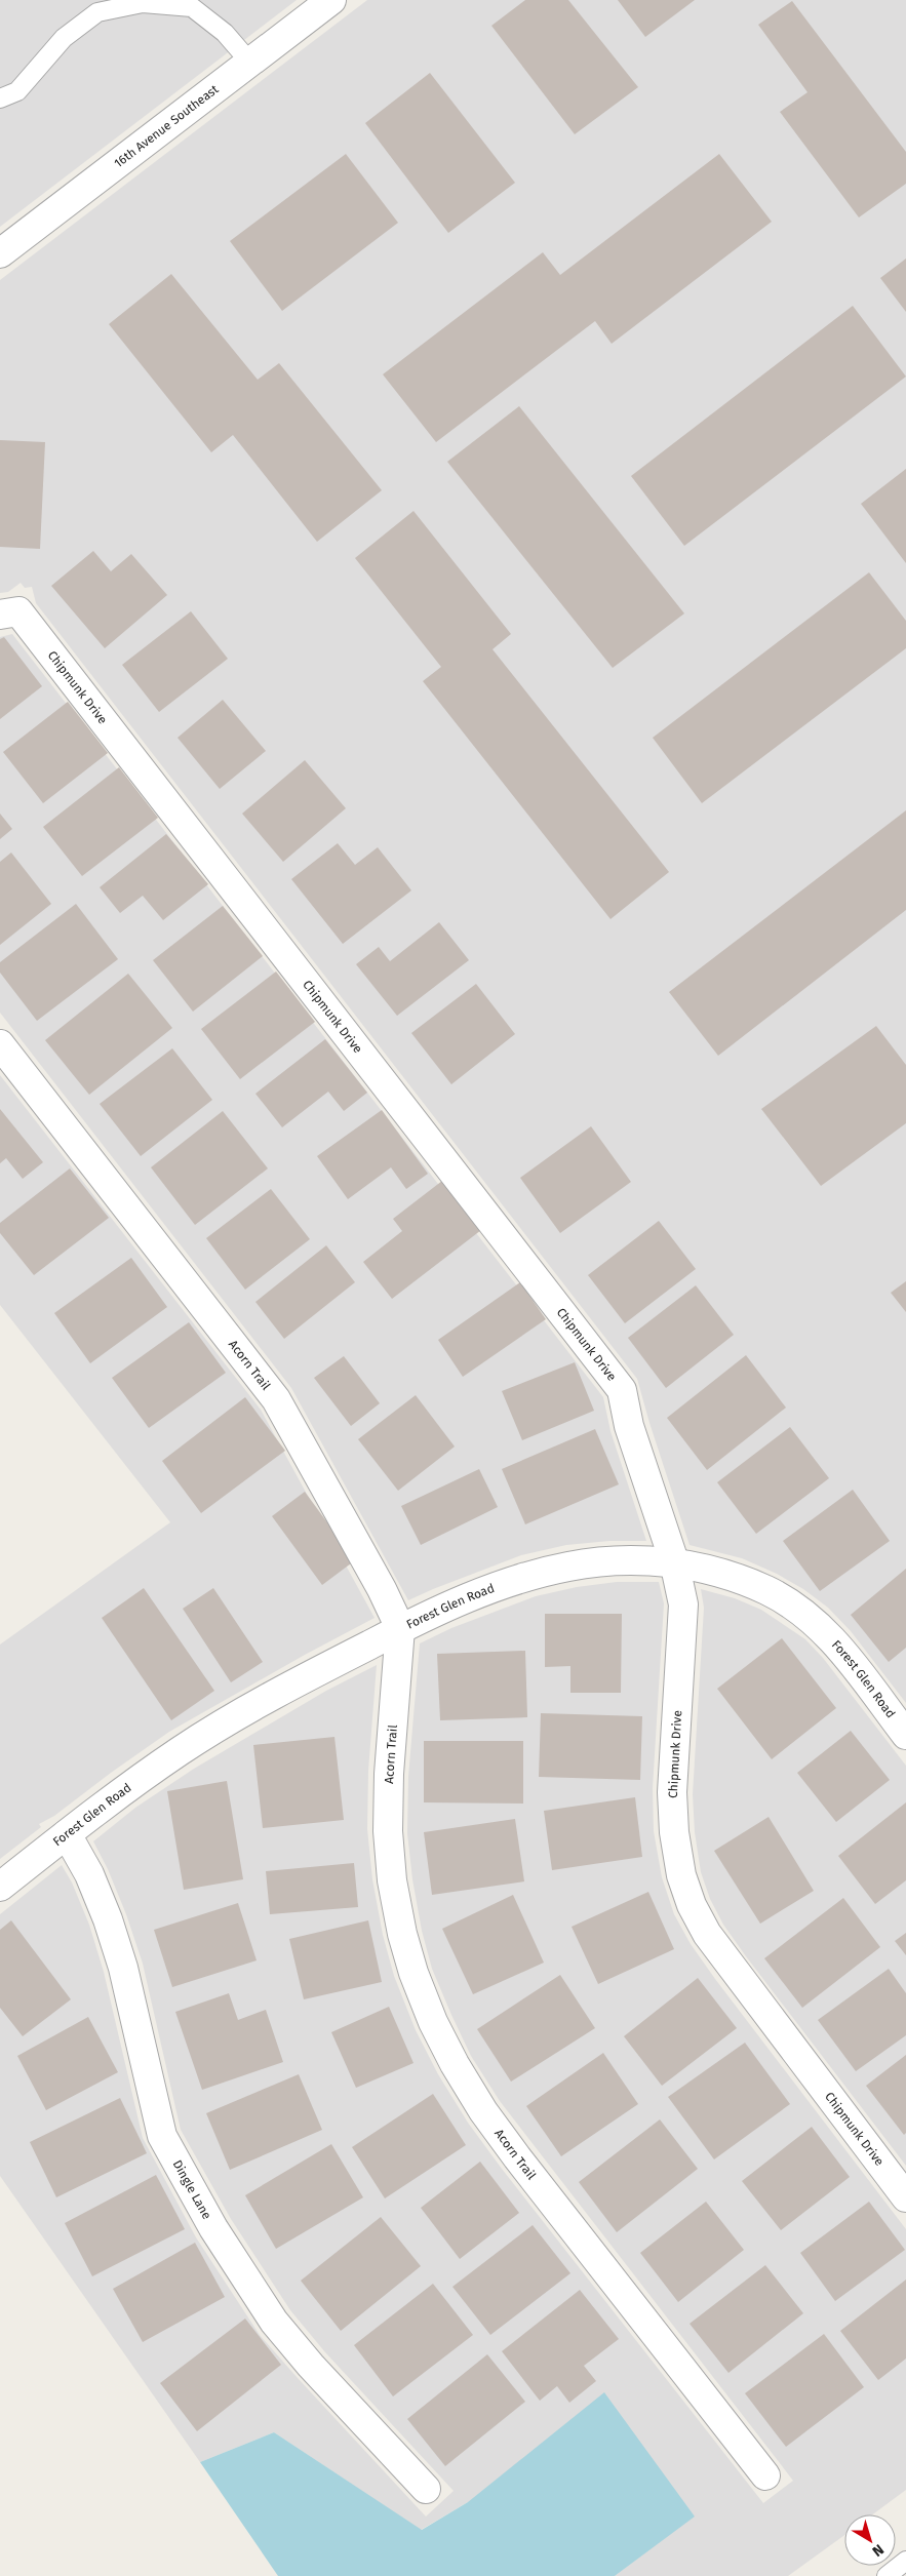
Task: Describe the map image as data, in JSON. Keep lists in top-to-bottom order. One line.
{"streets":{"street":["16th Avenue Southeast","Chipmunk Drive","Acorn Trail","Forest Glen Road","Dingle Lane"]},"crossings":[["Chipmunk Drive","Forest Glen Road"],["Acorn Trail","Forest Glen Road"],["Forest Glen Road","Dingle Lane"]],"north":"bottom right"}
